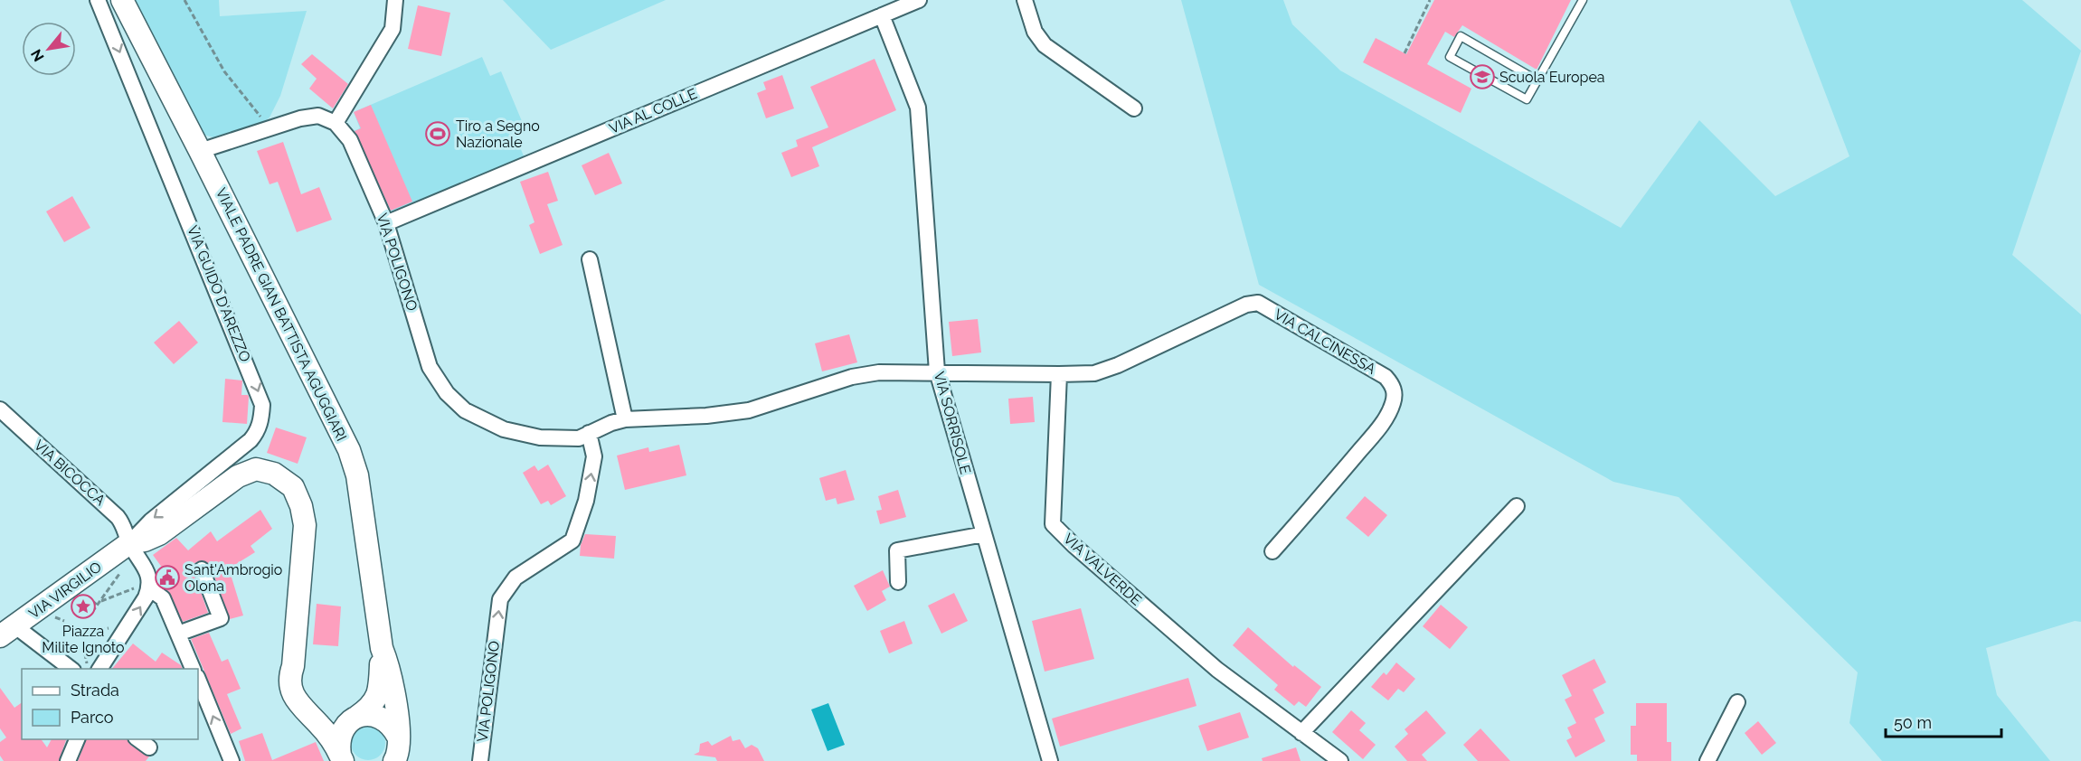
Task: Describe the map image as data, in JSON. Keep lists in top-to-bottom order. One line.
{"streets":{"main road":["VIALE PADRE GIAN BATTISTA AGUGGIARI","VIA VIRGILIO"],"street":["VIA AL COLLE","VIA POLIGONO","VIA GUIDO D'AREZZO","VIA CALCINESSA","VIA SORRISOLE","VIA BICOCCA","VIA VALVERDE"]},"crossings":[["VIA AL COLLE","VIA POLIGONO"],["VIA AL COLLE","VIA SORRISOLE"],["VIA POLIGONO","VIA SORRISOLE"],["VIA GUIDO D'AREZZO","VIALE PADRE GIAN BATTISTA AGUGGIARI"],["VIA GUIDO D'AREZZO","VIA BICOCCA"],["VIA GUIDO D'AREZZO","VIA VIRGILIO"],["VIALE PADRE GIAN BATTISTA AGUGGIARI","VIA BICOCCA"],["VIALE PADRE GIAN BATTISTA AGUGGIARI","VIA VIRGILIO"],["VIA CALCINESSA","VIA VALVERDE"],["VIA BICOCCA","VIA VIRGILIO"]],"one_way":["VIA GUIDO D'AREZZO"],"places":{"school or university":["Scuola Europea"],"sports":["Tiro a Segno Nazionale"],"public building":["Sant'Ambrogio Olona"],"place":["Piazza Milite Ignoto"]},"legend":["Strada","Parco"],"scale_bar":"50 m","north":"bottom left"}
